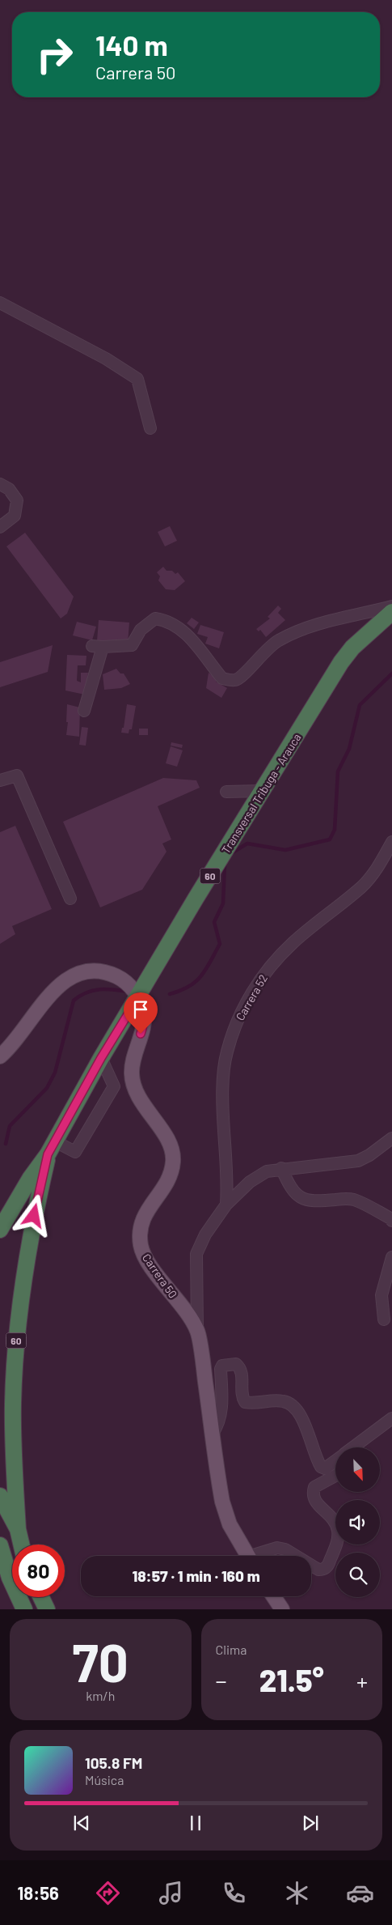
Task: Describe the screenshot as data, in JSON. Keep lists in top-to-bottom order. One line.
{"streets":{"highway":["Transversal Tribuga - Arauca","60"],"main road":["Carrera 50"],"street":["Carrera 52"]},"crossings":[["Transversal Tribuga - Arauca","Carrera 50"]],"north":"bottom right","page":{"turn":["140 m","Carrera 50"],"limit":"80","trip":"18:57 · 1 min · 160 m","tile":[["70","km/h"],"Clima"],"heat":["−","21.5°","+"],"song":["105.8 FM","Música"],"tabs":"18:56"}}
